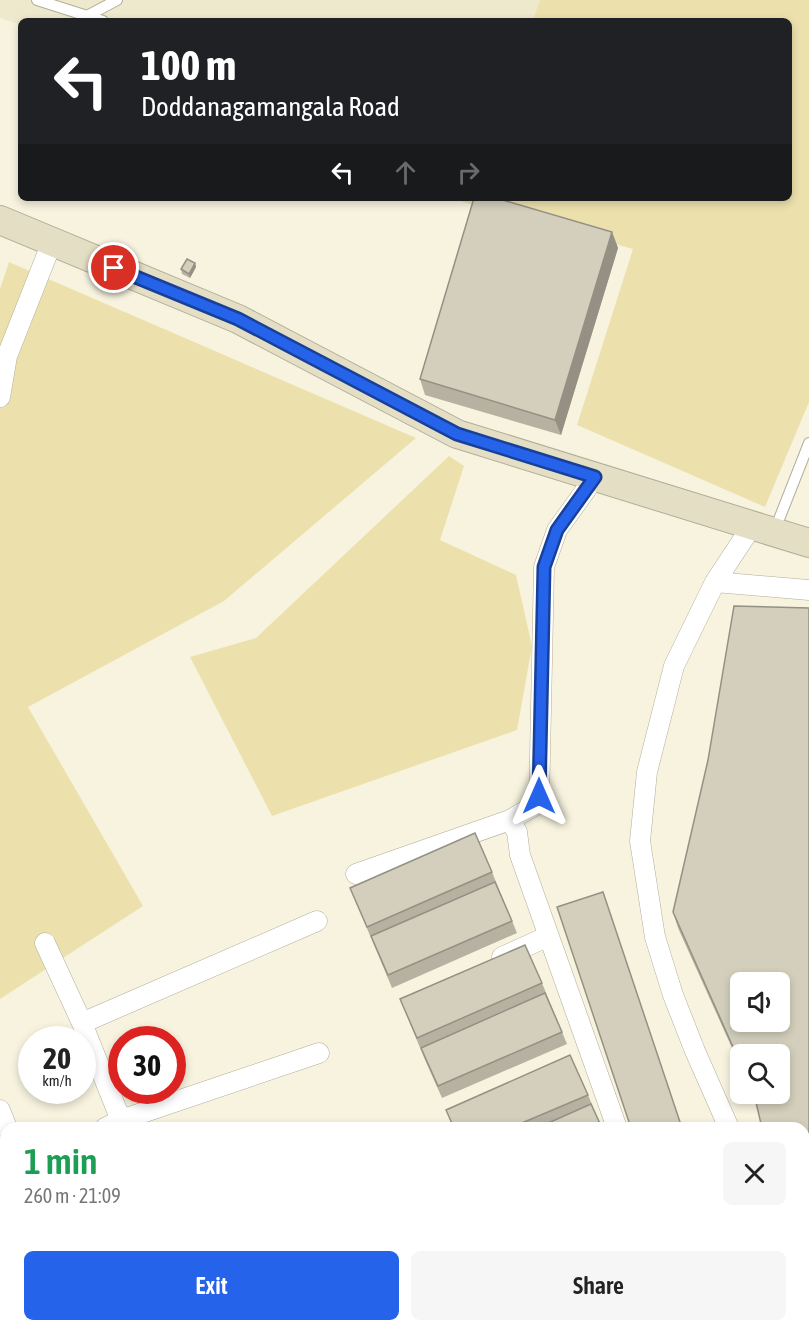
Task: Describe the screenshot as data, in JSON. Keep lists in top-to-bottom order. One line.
{"page":{"turn":["100 m","Doddanagamangala Road"],"speed":"20 km/h","limit":"30","heading":["1 min","260 m · 21:09"],"buttons":["Exit","Share"]}}
